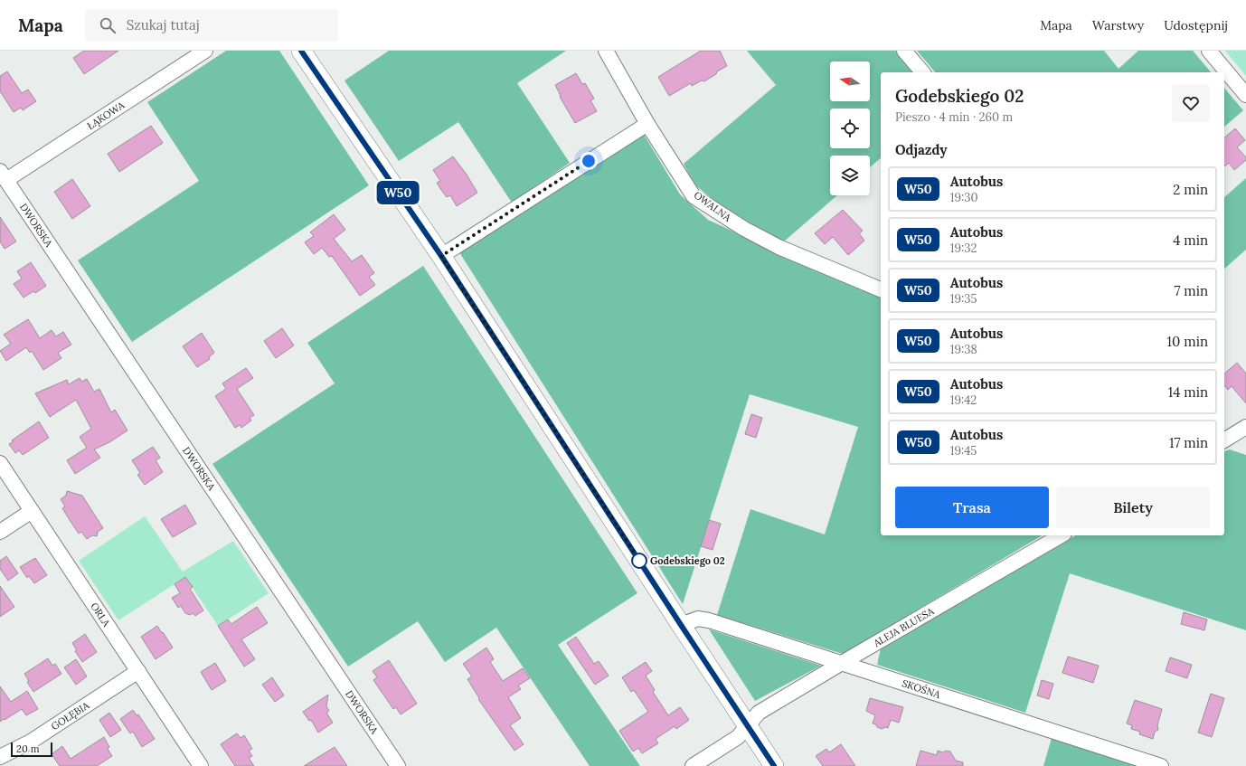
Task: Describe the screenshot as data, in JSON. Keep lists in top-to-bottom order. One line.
{"streets":{"street":["ŁĄKOWA","OWALNA","DWORSKA","ORLA","ALEJA BLUESA","SKOŚNA","GOŁĘBIA"]},"crossings":[["ŁĄKOWA","DWORSKA"],["ORLA","GOŁĘBIA"],["ALEJA BLUESA","SKOŚNA"]],"places":["Godebskiego 02"],"lines":["bus line W50"],"scale_bar":"20 m","north":"left","page":{"header":"Mapa","search":"Szukaj tutaj","nav":["Mapa","Warstwy","Udostępnij"],"on_map":"W50","heading":[["Godebskiego 02","Pieszo · 4 min · 260 m"],"Odjazdy"],"list":[{"mark":"W50","name":"Autobus","note":"19:30","value":"2 min"},{"mark":"W50","name":"Autobus","note":"19:32","value":"4 min"},{"mark":"W50","name":"Autobus","note":"19:35","value":"7 min"},{"mark":"W50","name":"Autobus","note":"19:38","value":"10 min"},{"mark":"W50","name":"Autobus","note":"19:42","value":"14 min"},{"mark":"W50","name":"Autobus","note":"19:45","value":"17 min"}],"buttons":["Trasa","Bilety"],"scale":"20 m"}}
